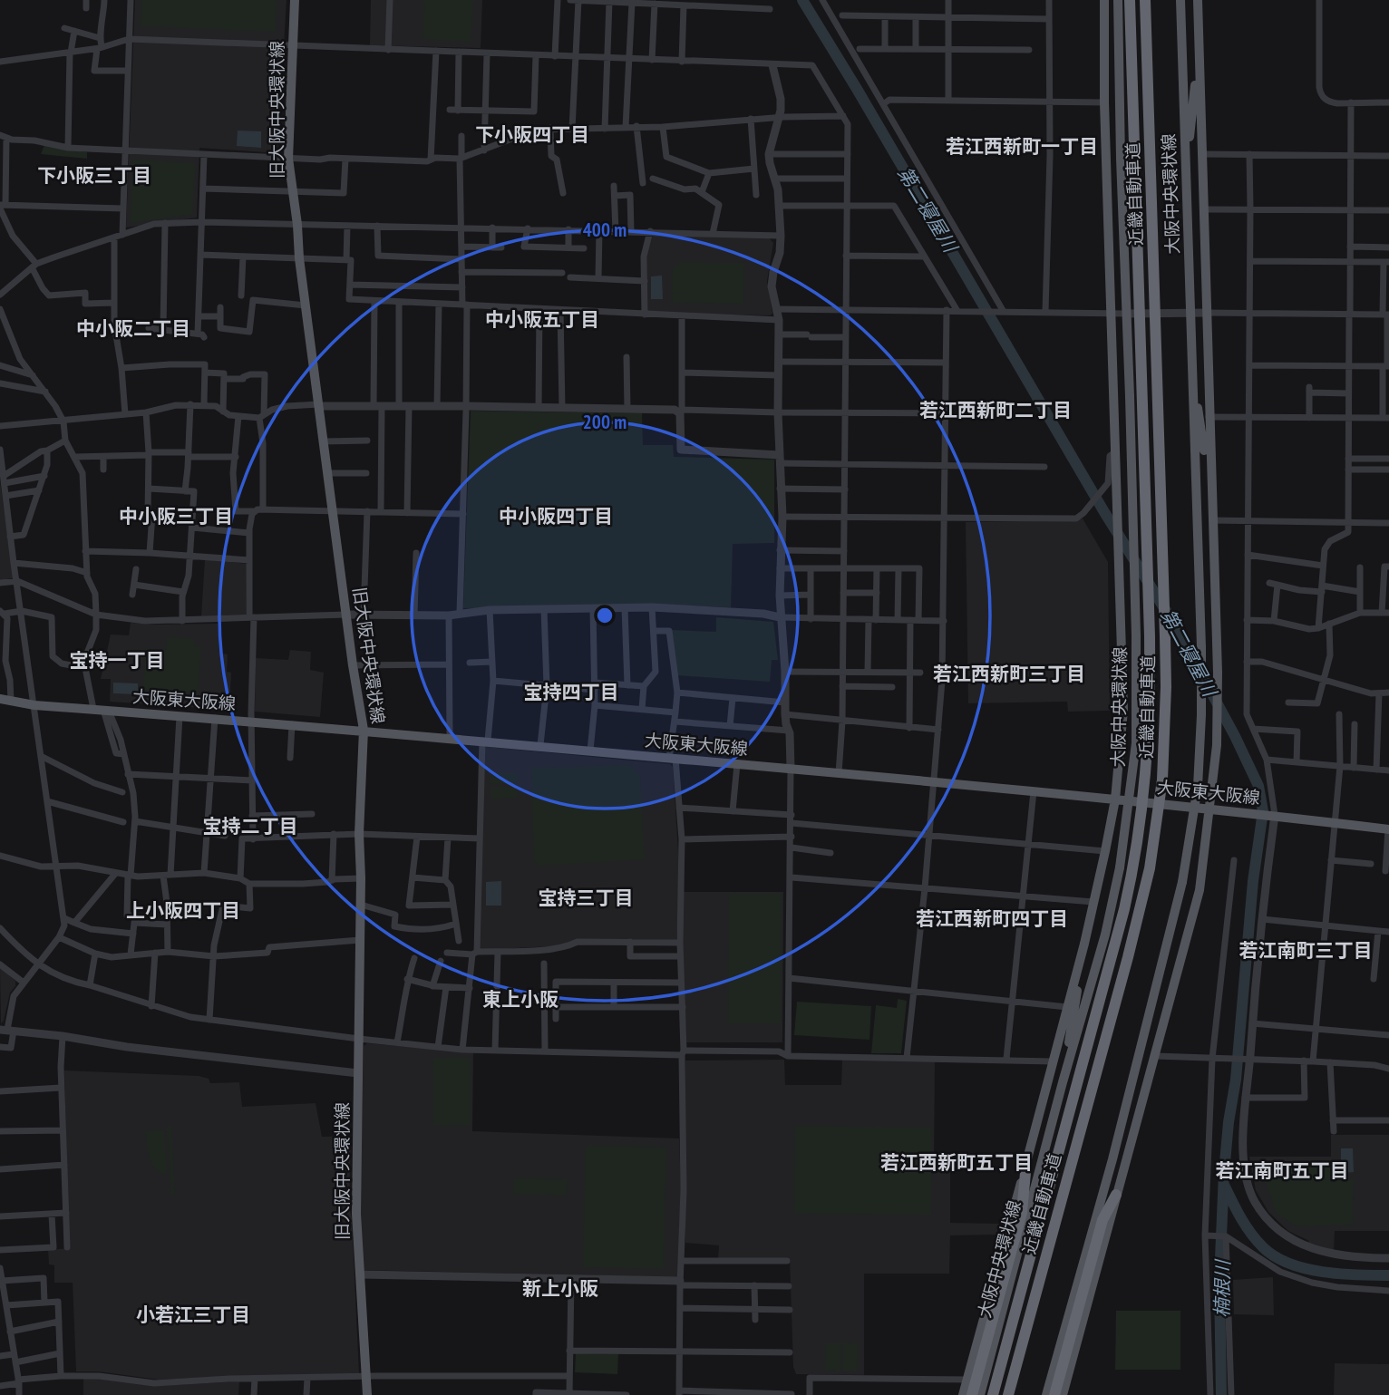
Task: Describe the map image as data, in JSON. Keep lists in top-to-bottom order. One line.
{"streets":{"highway":["近畿自動車道"],"main road":["旧大阪中央環状線","大阪中央環状線","大阪東大阪線"]},"crossings":[["旧大阪中央環状線","大阪東大阪線"]],"districts":["下小阪四丁目","若江西新町一丁目","下小阪三丁目","中小阪五丁目","中小阪二丁目","若江西新町二丁目","中小阪三丁目","中小阪四丁目","宝持一丁目","若江西新町三丁目","宝持四丁目","宝持二丁目","宝持三丁目","上小阪四丁目","若江西新町四丁目","若江南町三丁目","東上小阪","若江西新町五丁目","若江南町五丁目","新上小阪","小若江三丁目"],"water":["第二寝屋川","楠根川"],"rings":["400 m","200 m"]}
